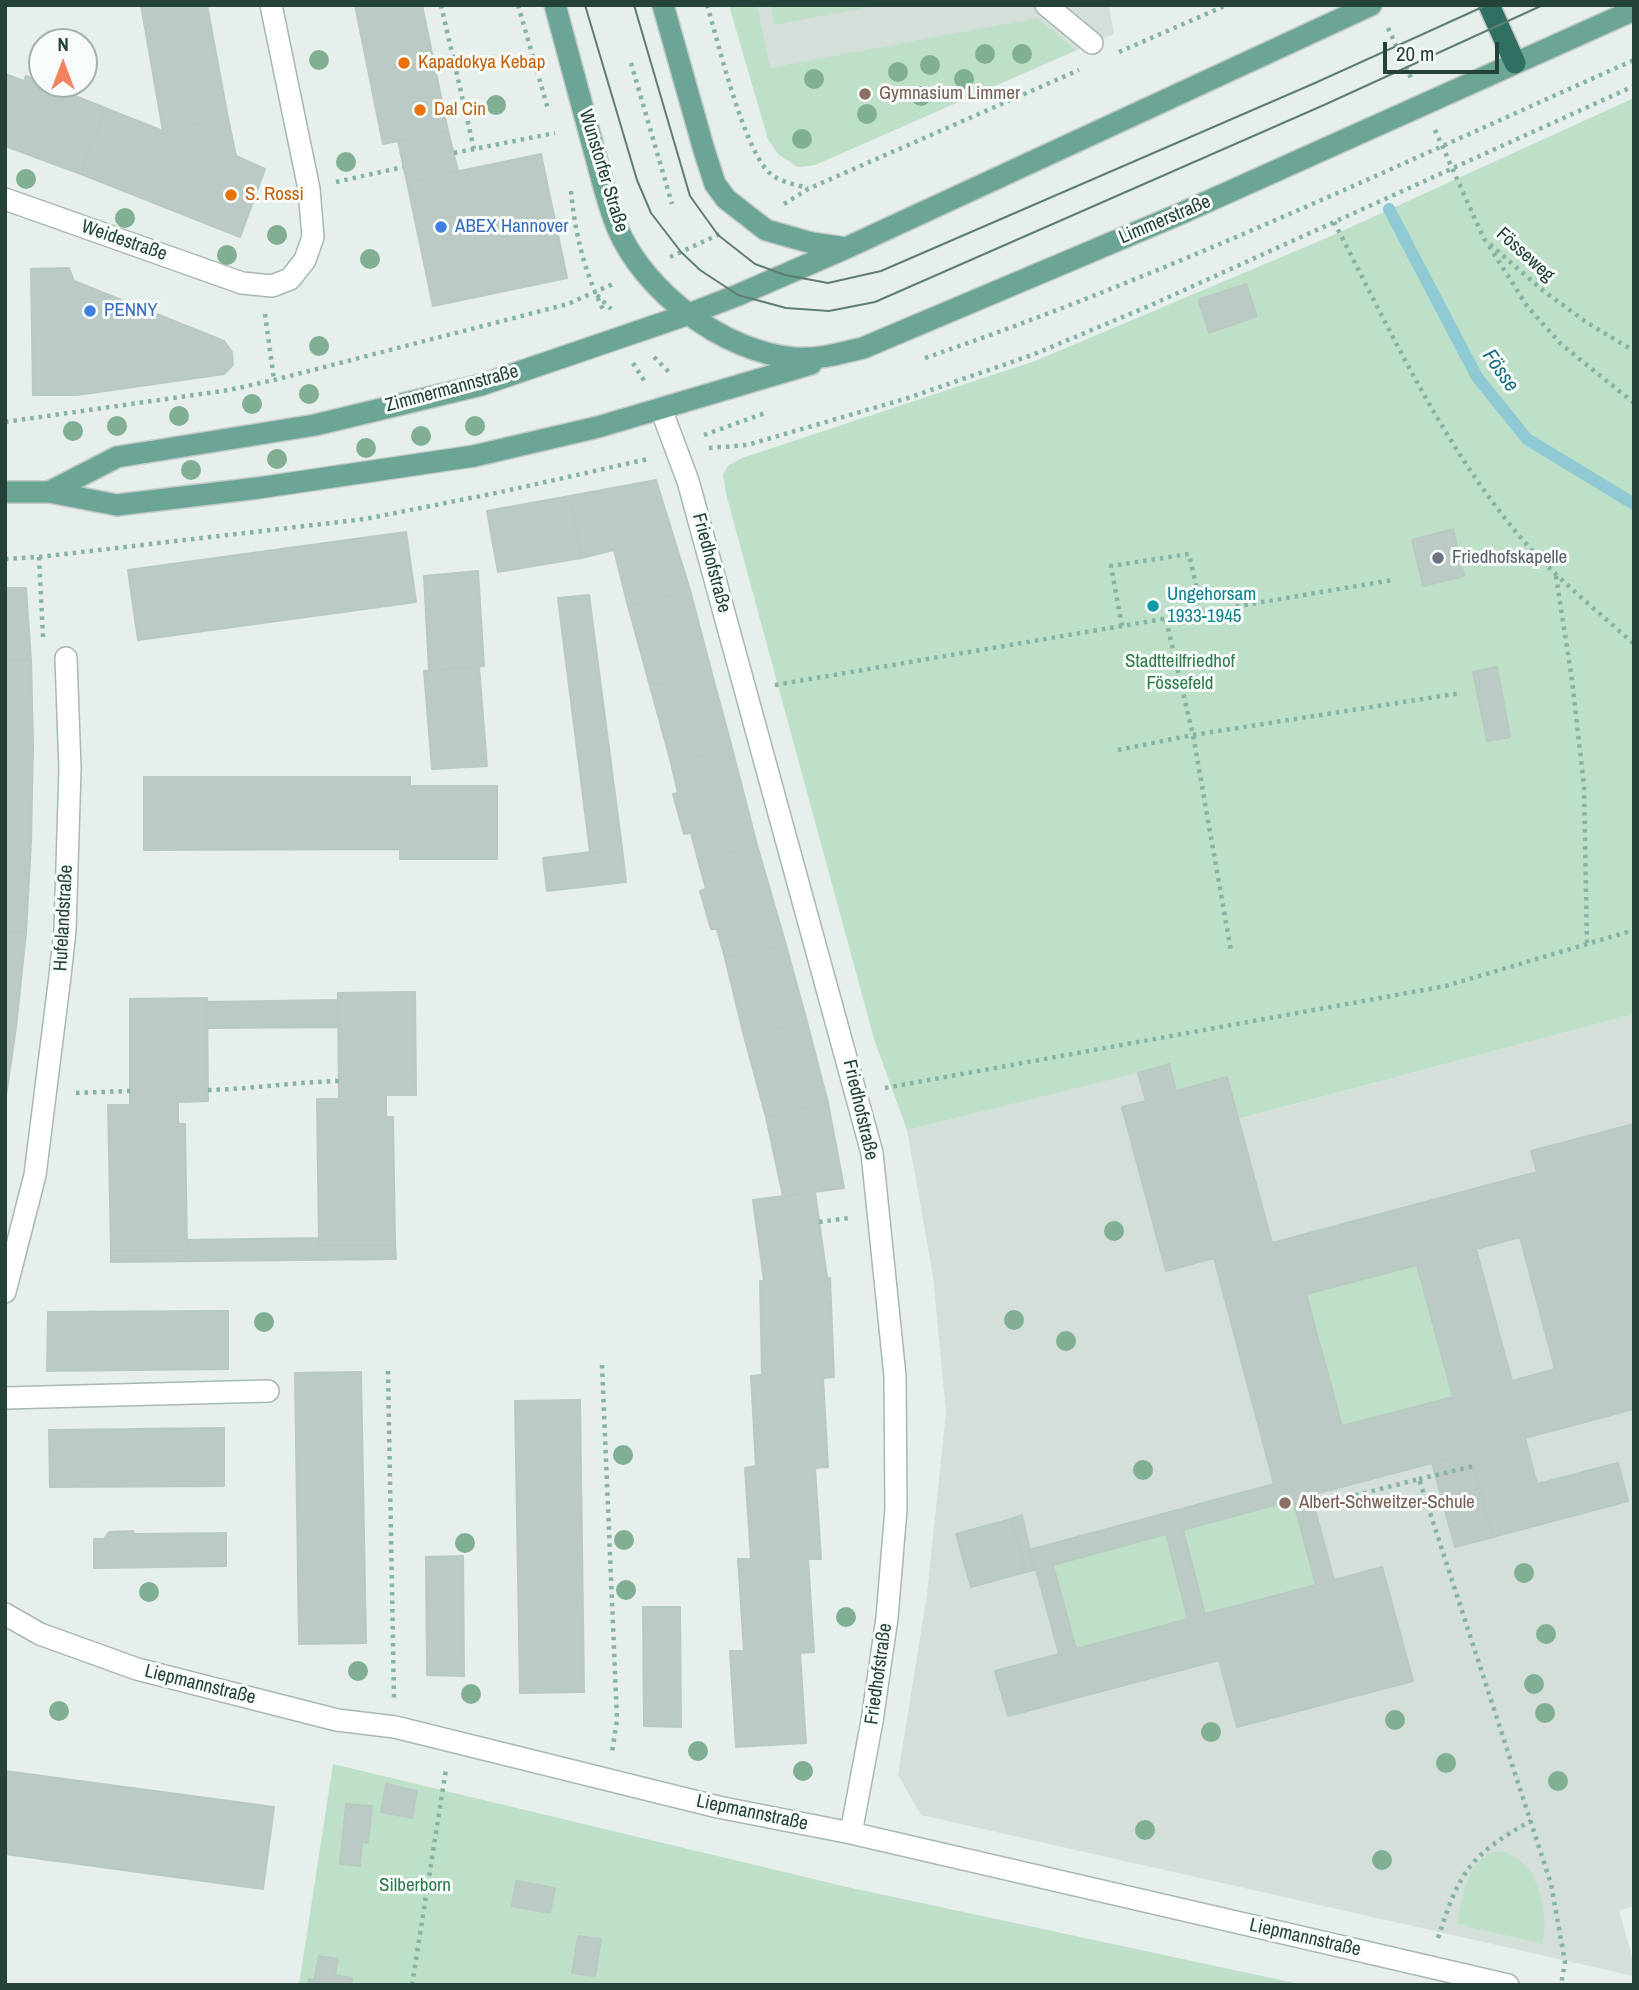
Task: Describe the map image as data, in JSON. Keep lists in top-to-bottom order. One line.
{"streets":{"main road":["Wunstorfer Straße","Limmerstraße","Zimmermannstraße"],"street":["Weidestraße","Friedhofstraße","Hufelandstraße","Liepmannstraße"],"path":["Fösseweg"]},"crossings":[["Wunstorfer Straße","Limmerstraße"],["Wunstorfer Straße","Zimmermannstraße"],["Limmerstraße","Fösseweg"],["Limmerstraße","Zimmermannstraße"],["Zimmermannstraße","Friedhofstraße"],["Friedhofstraße","Liepmannstraße"]],"water":["Fösse"],"parks":["Stadtteilfriedhof Fössefeld","Silberborn"],"places":["Kapadokya Kebap","Gymnasium Limmer","Dal Cin","S. Rossi","ABEX Hannover","PENNY","Friedhofskapelle","Ungehorsam 1933-1945","Albert-Schweitzer-Schule"],"scale_bar":"20 m","north":"top"}
